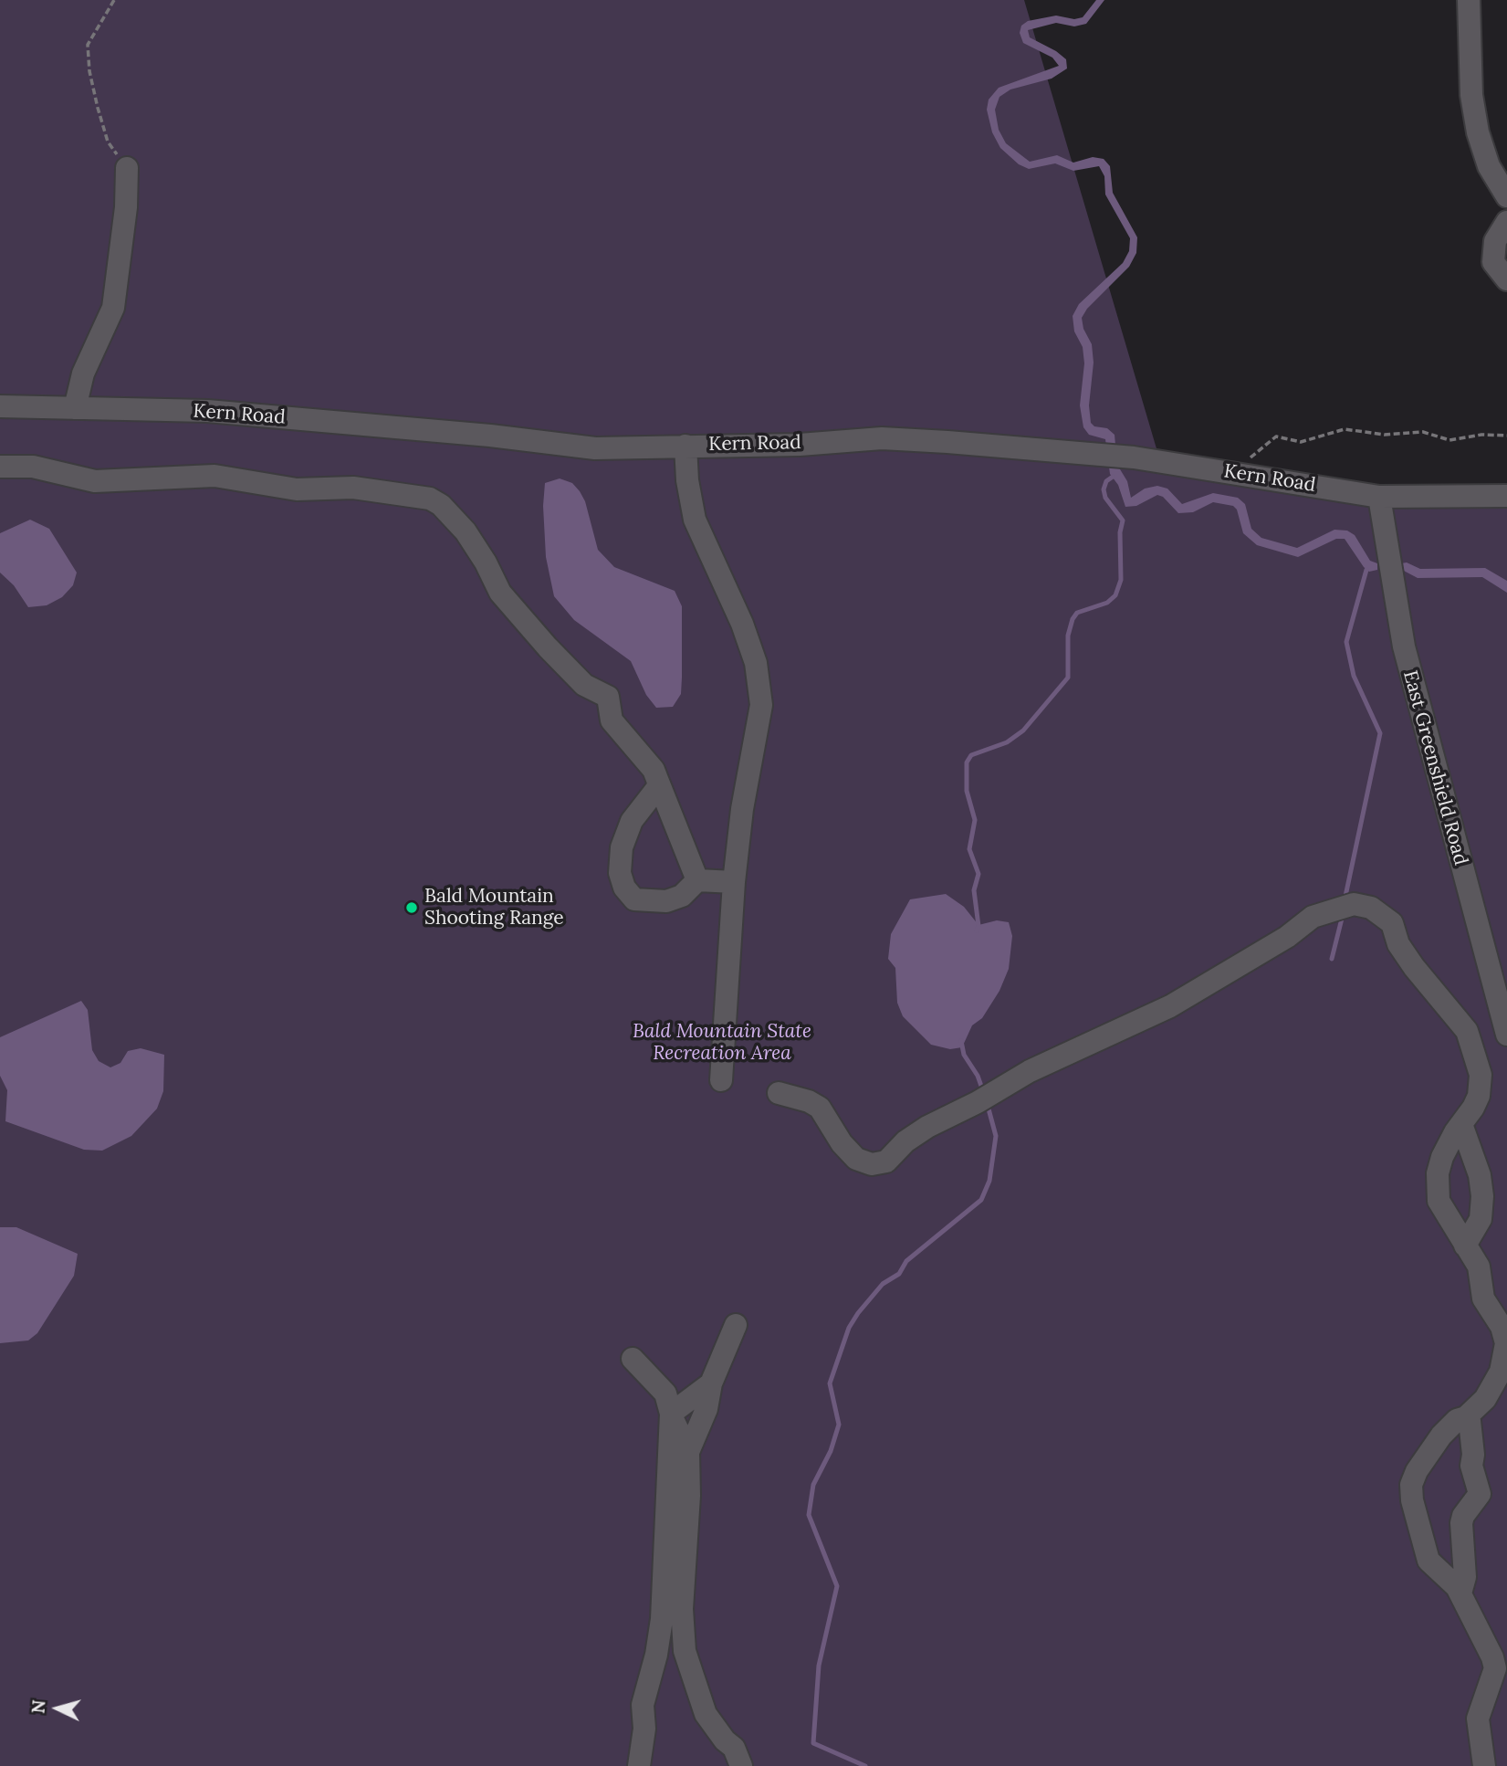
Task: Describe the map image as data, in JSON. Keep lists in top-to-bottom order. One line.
{"streets":{"street":["Kern Road","East Greenshield Road"]},"crossings":[["Kern Road","East Greenshield Road"]],"parks":["Bald Mountain State Recreation Area"],"places":["Bald Mountain Shooting Range"],"north":"left"}
